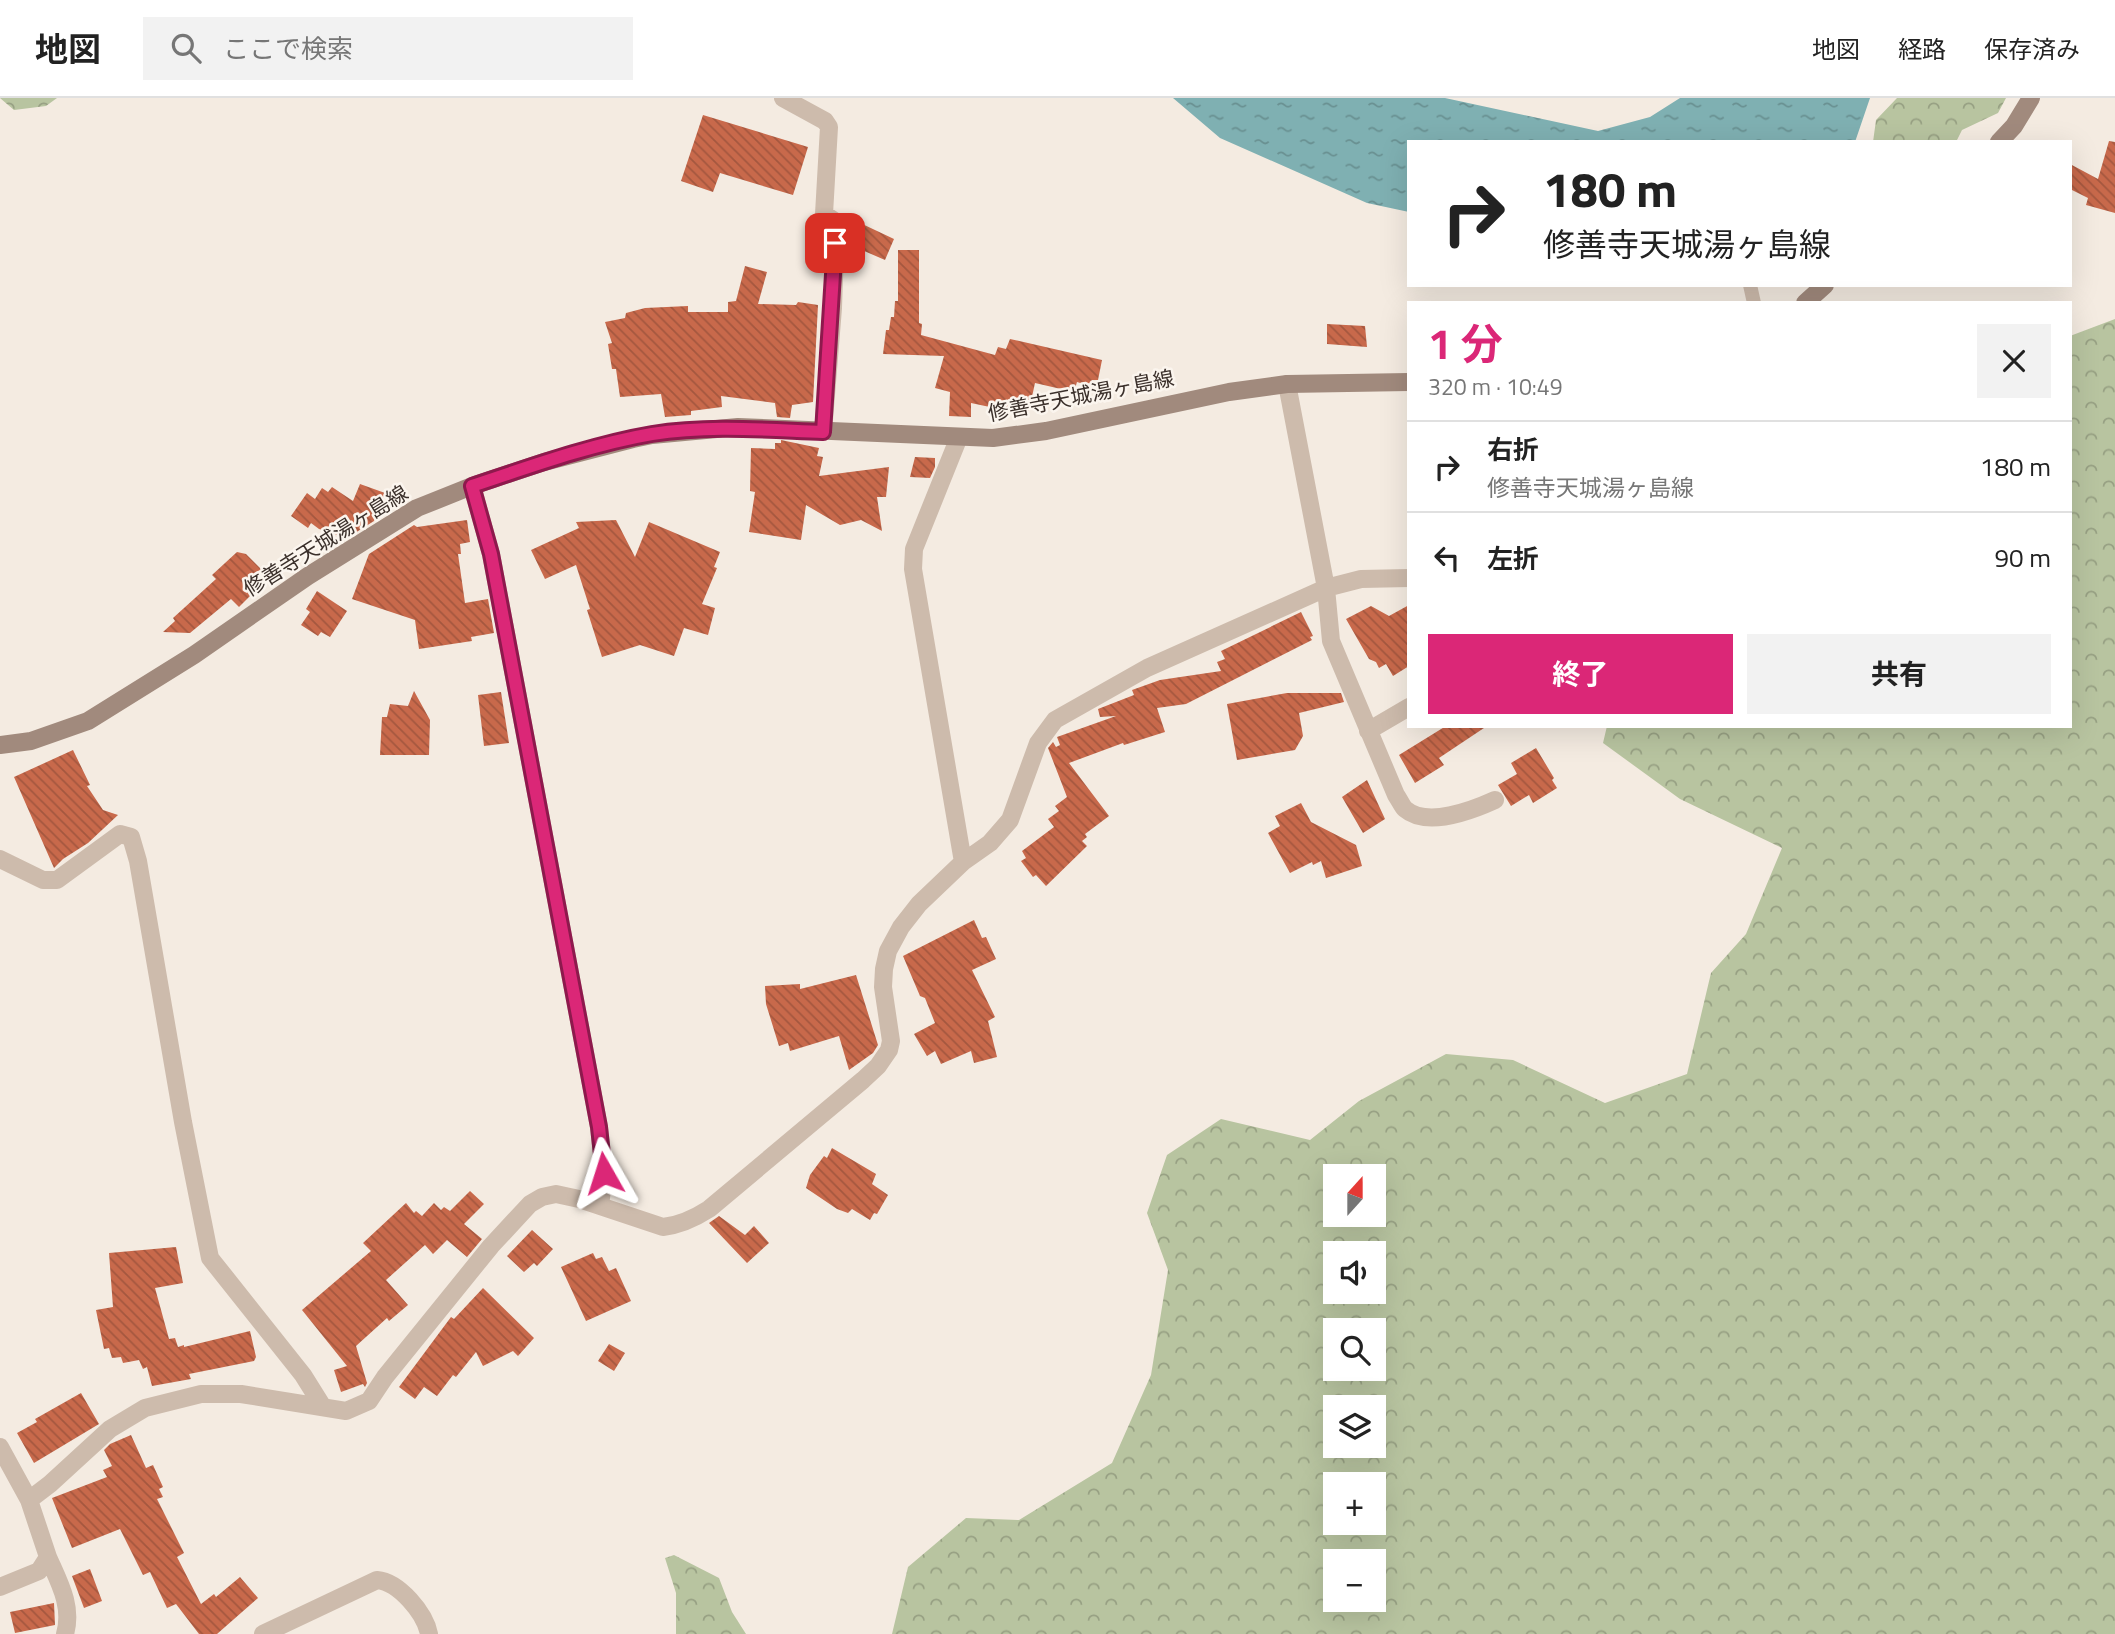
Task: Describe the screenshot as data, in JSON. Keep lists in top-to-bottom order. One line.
{"streets":{"main road":["修善寺天城湯ヶ島線"]},"north":"top","page":{"header":"地図","search":"ここで検索","nav":["地図","経路","保存済み"],"turn":["180 m","修善寺天城湯ヶ島線"],"heading":["1 分","320 m · 10:49"],"list":[{"name":"右折","note":"修善寺天城湯ヶ島線","value":"180 m"},{"name":"左折","value":"90 m"}],"buttons":["終了","共有"],"map_buttons":["+","−"]}}
